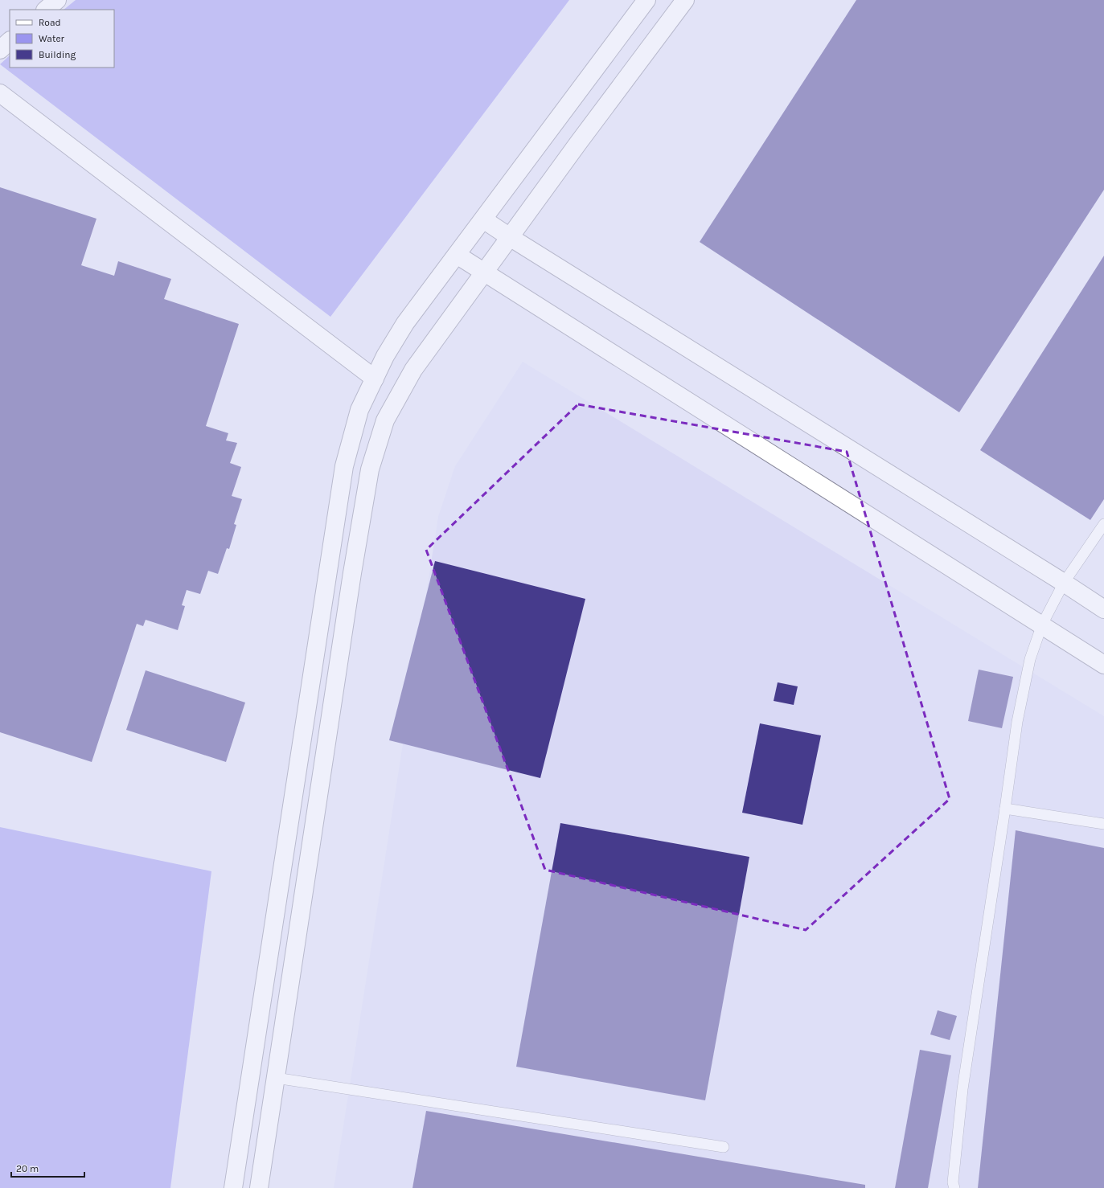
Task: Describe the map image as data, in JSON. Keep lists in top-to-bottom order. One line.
{"legend":["Road","Water","Building"],"scale_bar":"20 m"}
